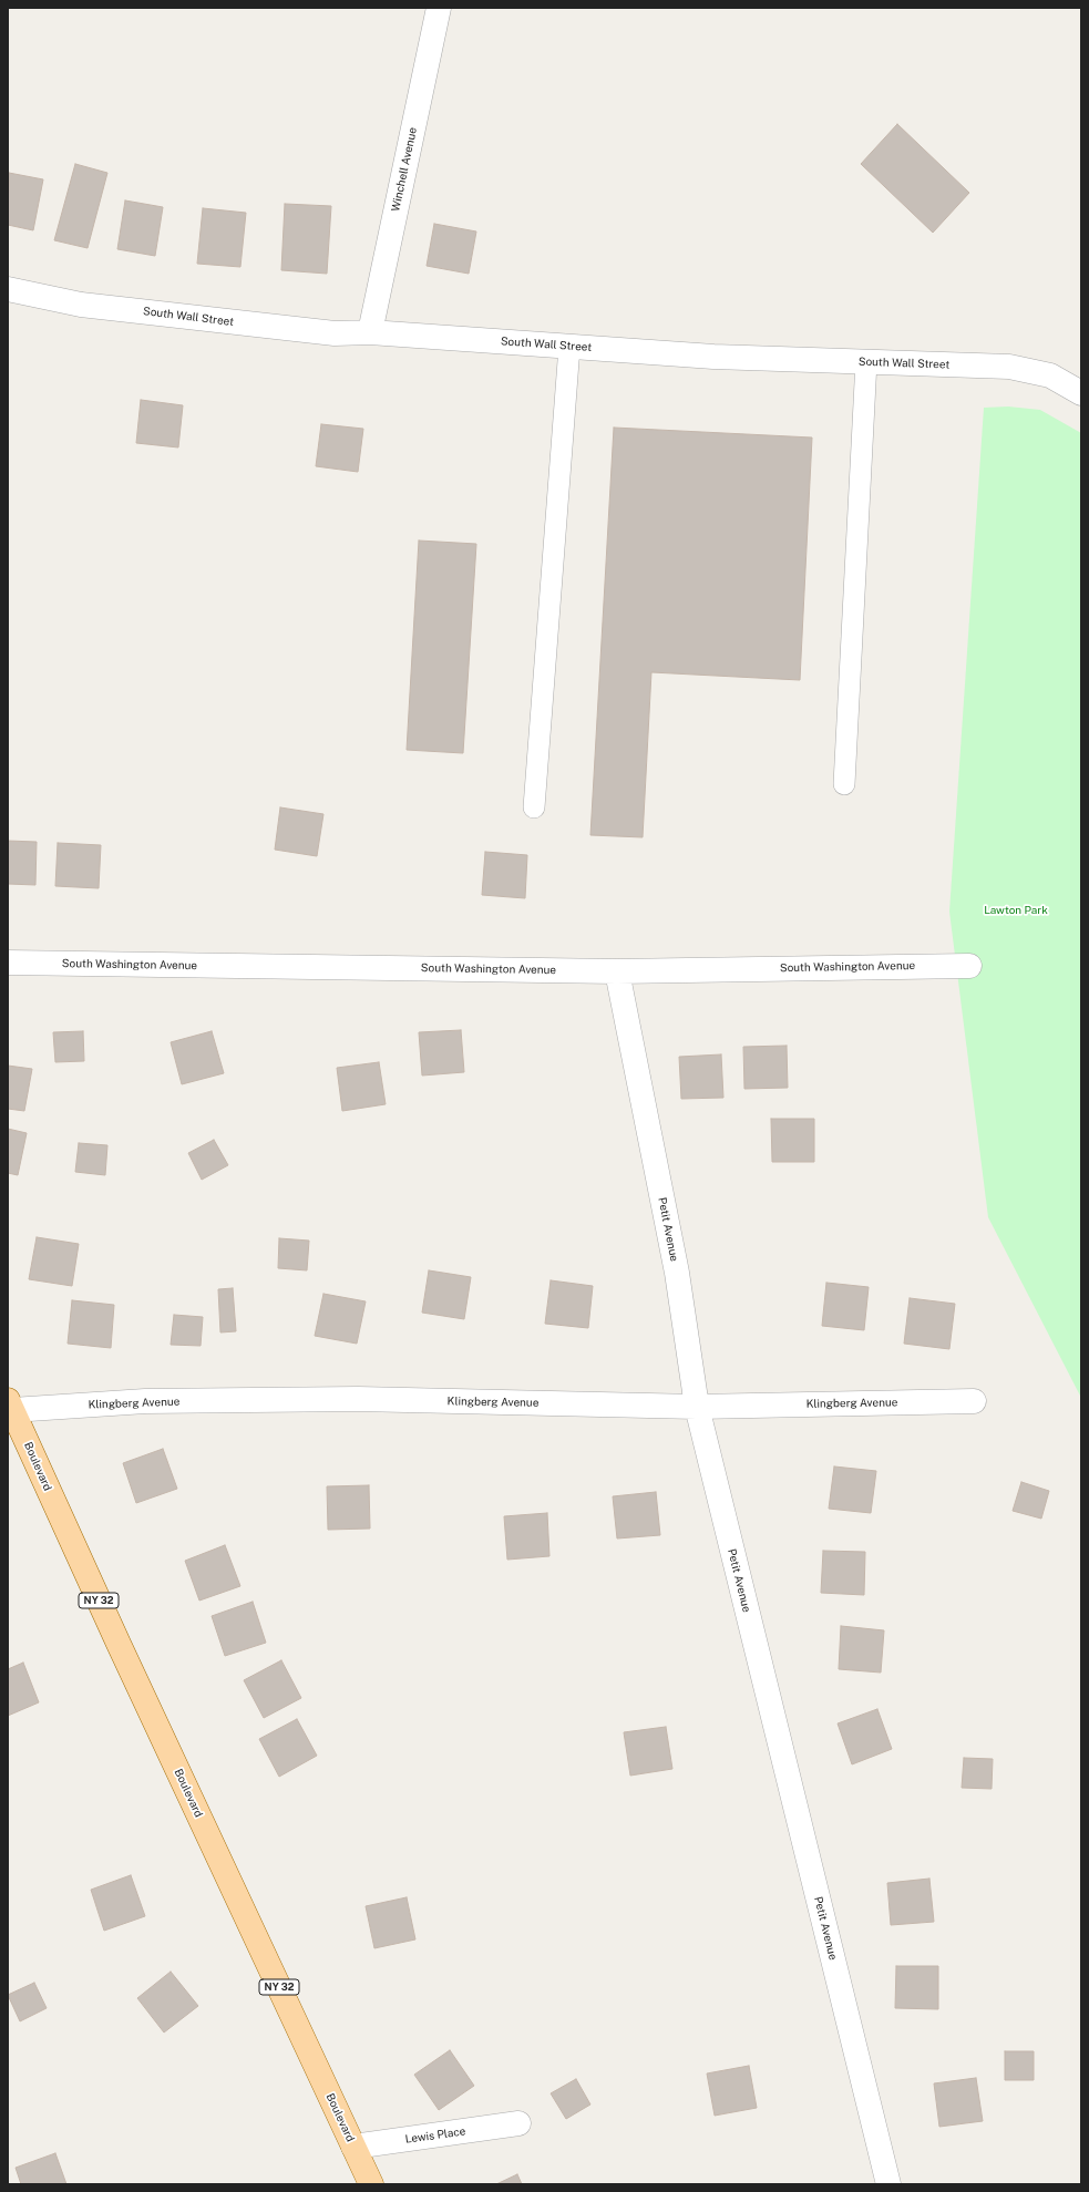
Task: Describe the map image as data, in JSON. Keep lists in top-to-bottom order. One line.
{"streets":{"main road":["Boulevard","NY 32"],"street":["Winchell Avenue","South Wall Street","South Washington Avenue","Petit Avenue","Klingberg Avenue","Lewis Place"]},"crossings":[["Winchell Avenue","South Wall Street"],["South Washington Avenue","Petit Avenue"],["Petit Avenue","Klingberg Avenue"],["Klingberg Avenue","Boulevard"],["Boulevard","Lewis Place"]],"parks":["Lawton Park"]}
